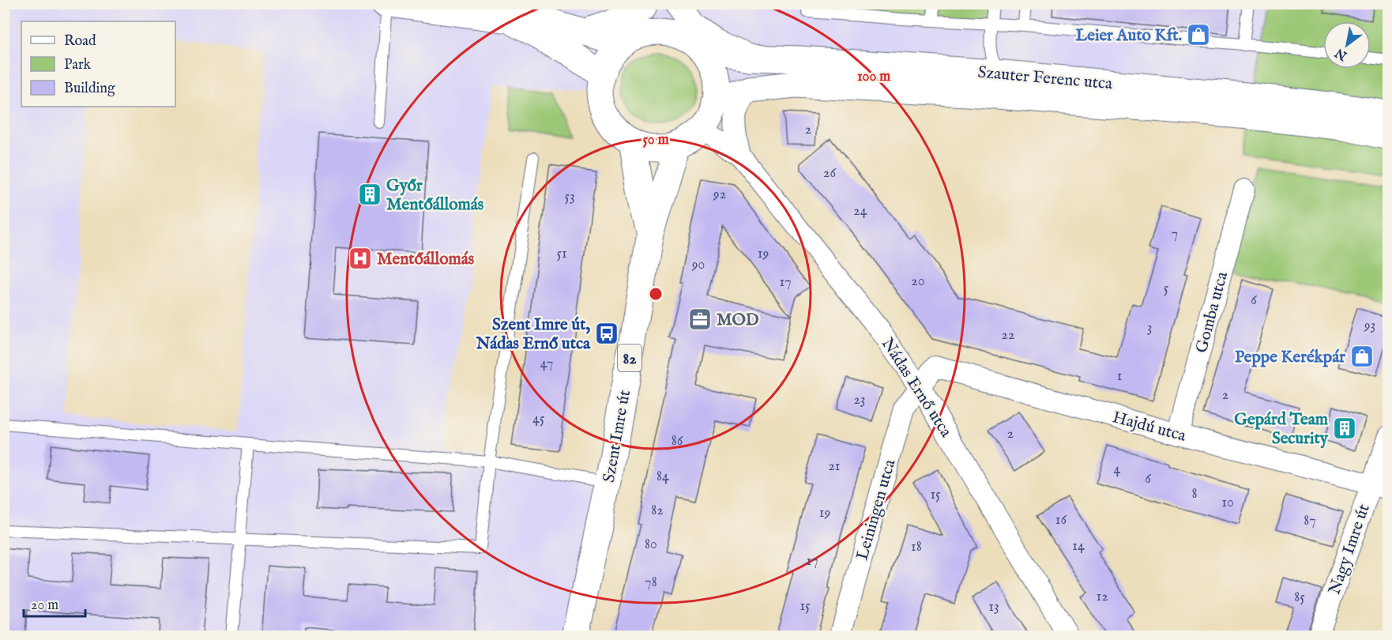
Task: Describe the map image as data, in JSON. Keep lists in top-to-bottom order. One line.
{"streets":{"street":["Szauter Ferenc utca","Gomba utca","82","Nádas Ernő utca","Hajdú utca","Szent Imre út","Leiningen utca","Nagy Imre út"]},"crossings":[["Szauter Ferenc utca","Nádas Ernő utca"],["Szauter Ferenc utca","Szent Imre út"],["Gomba utca","Hajdú utca"],["Nádas Ernő utca","Hajdú utca"],["Nádas Ernő utca","Szent Imre út"],["Nádas Ernő utca","Leiningen utca"],["Hajdú utca","Leiningen utca"],["Hajdú utca","Nagy Imre út"]],"places":{"shop":["Leier Auto Kft.","Peppe Kerékpár"],"building":["Győr Mentőállomás","Gepárd Team Security"],"hospital":["Mentőállomás"],"office":["MOD"],"bus stop":["Szent Imre út, Nádas Ernő utca"]},"house_numbers":["2","26","92","53","24","7","51","19","90","20","17","5","6","93","3","22","47","1","2","23","45","2","86","21","4","84","6","8","15","10","82","19","16","87","80","14","18","17","78","12","85","15","13"],"legend":["Road","Park","Building"],"scale_bar":"20 m","north":"bottom left","rings":["100 m","50 m"]}
